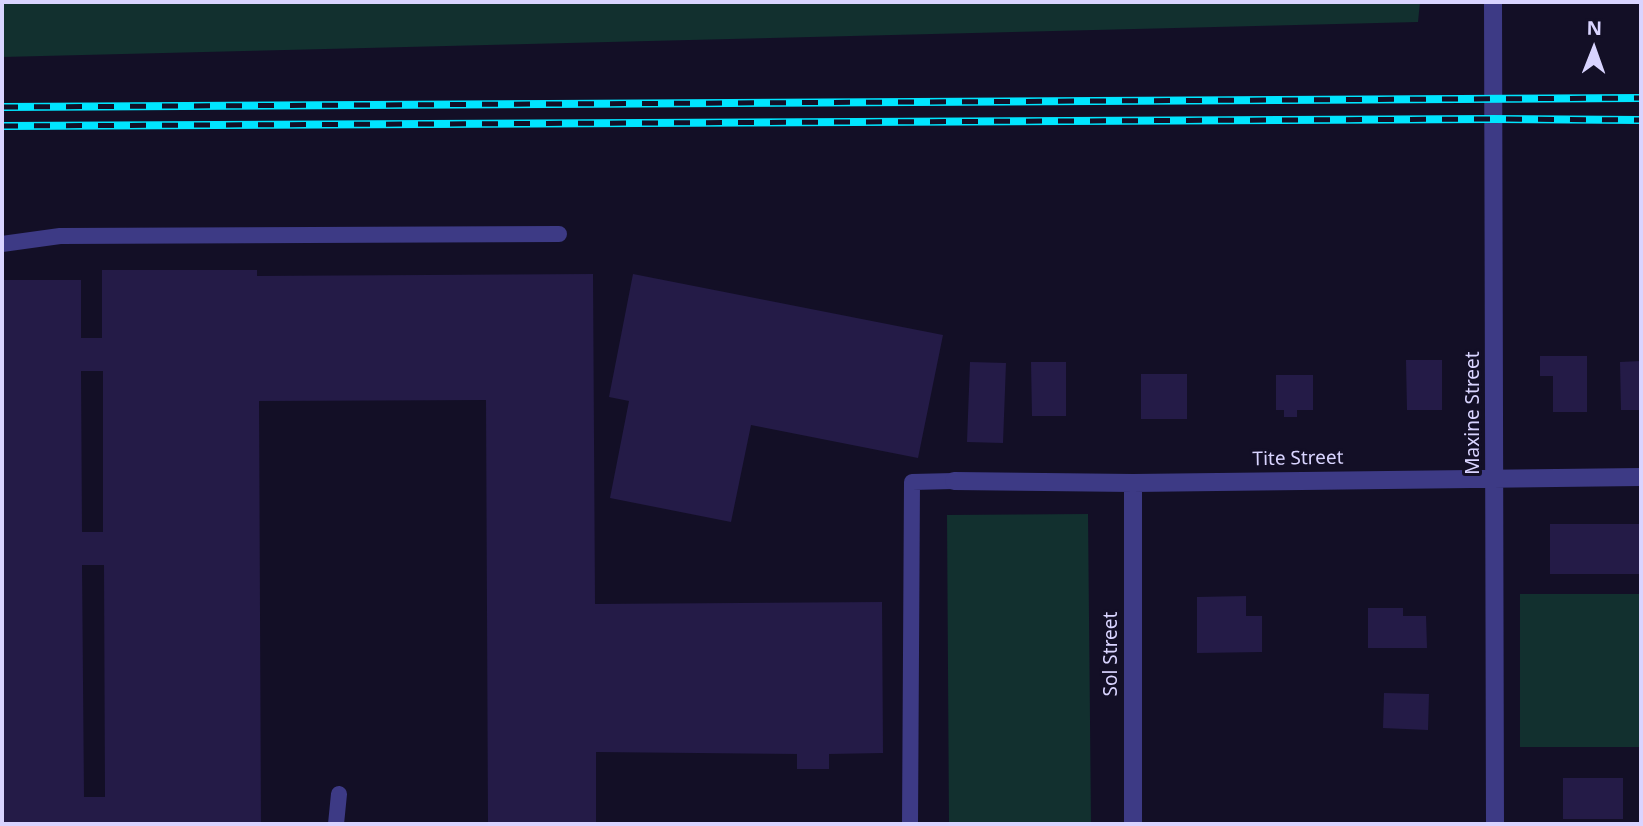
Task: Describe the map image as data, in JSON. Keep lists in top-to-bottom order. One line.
{"streets":{"street":["Maxine Street","Tite Street","Sol Street"]},"crossings":[["Maxine Street","Tite Street"],["Tite Street","Sol Street"]],"north":"top"}
